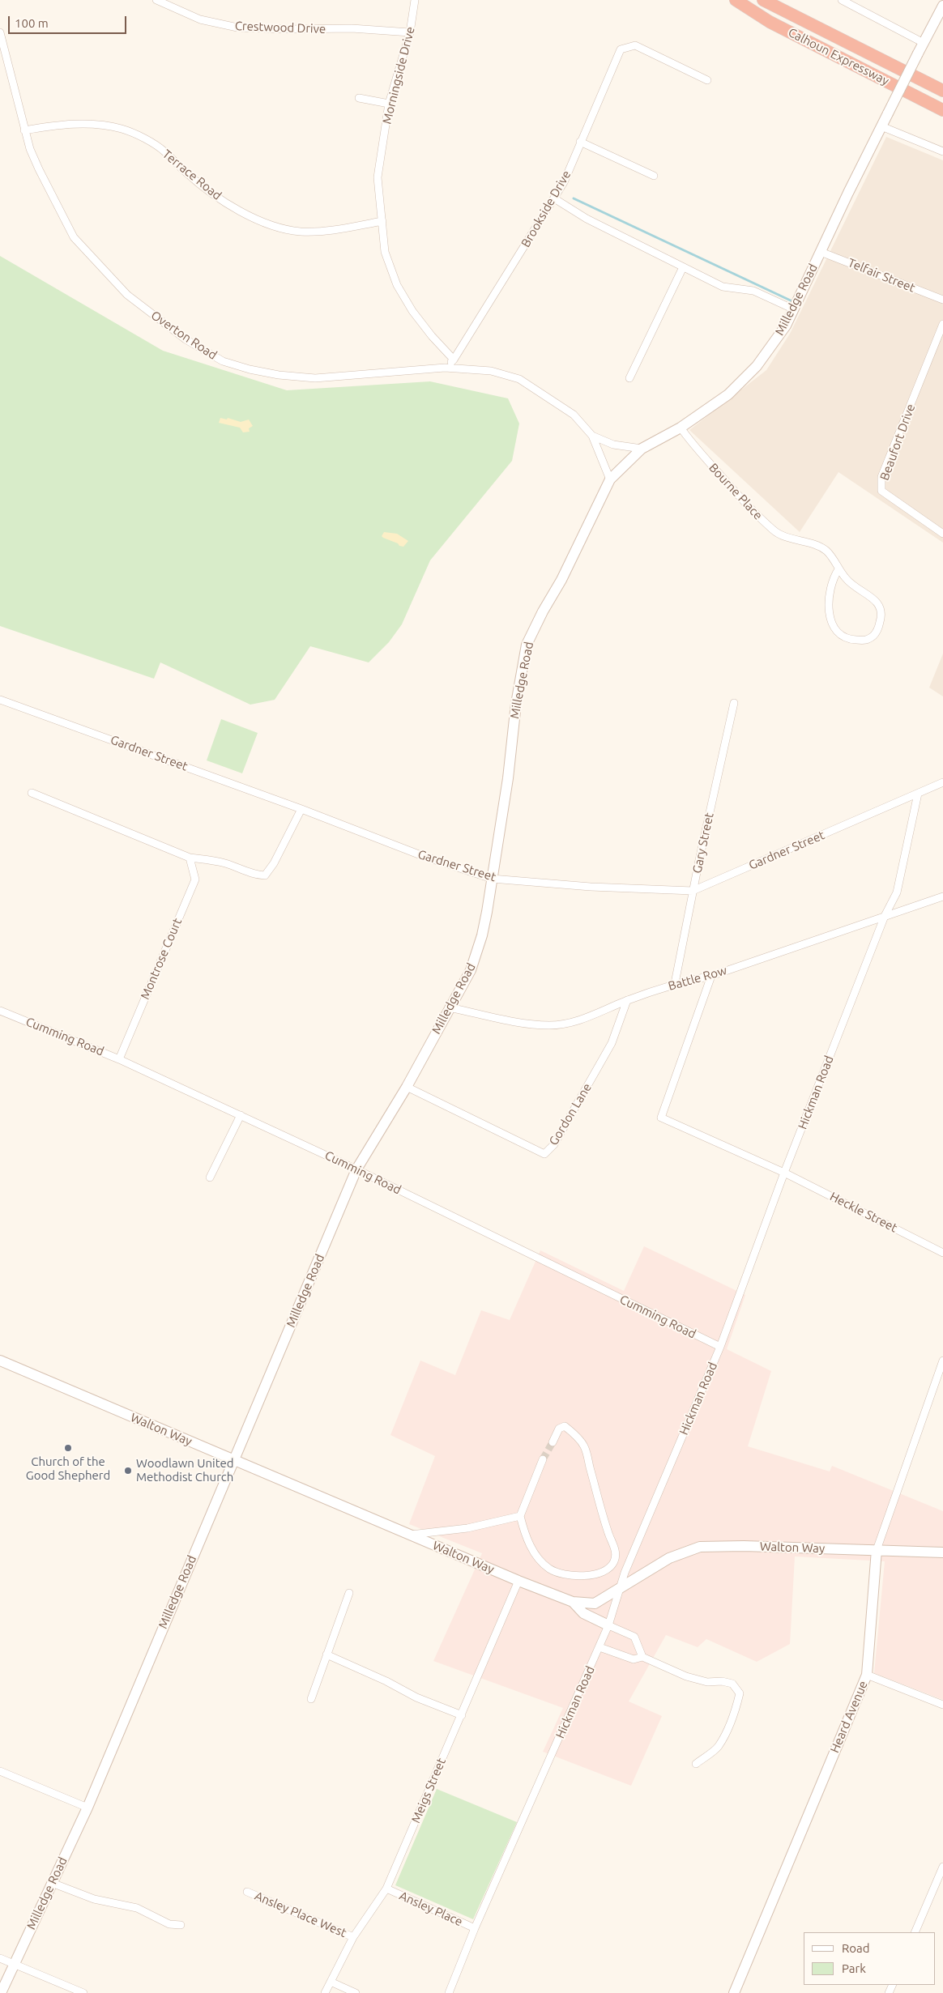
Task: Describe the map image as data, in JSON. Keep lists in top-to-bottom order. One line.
{"streets":{"highway":["Calhoun Expressway"],"street":["Crestwood Drive","Morningside Drive","Terrace Road","Brookside Drive","Telfair Street","Milledge Road","Overton Road","Beaufort Drive","Bourne Place","Gardner Street","Gary Street","Montrose Court","Battle Row","Cumming Road","Hickman Road","Gordon Lane","Heckle Street","Walton Way","Heard Avenue","Meigs Street","Ansley Place","Ansley Place West"]},"crossings":[["Crestwood Drive","Morningside Drive"],["Morningside Drive","Terrace Road"],["Morningside Drive","Brookside Drive"],["Terrace Road","Overton Road"],["Telfair Street","Milledge Road"],["Milledge Road","Overton Road"],["Milledge Road","Bourne Place"],["Milledge Road","Gardner Street"],["Milledge Road","Battle Row"],["Milledge Road","Cumming Road"],["Milledge Road","Gordon Lane"],["Milledge Road","Walton Way"],["Gardner Street","Gary Street"],["Gardner Street","Hickman Road"],["Gary Street","Battle Row"],["Montrose Court","Cumming Road"],["Battle Row","Hickman Road"],["Battle Row","Gordon Lane"],["Cumming Road","Hickman Road"],["Hickman Road","Heckle Street"],["Hickman Road","Walton Way"],["Hickman Road","Ansley Place"],["Walton Way","Heard Avenue"],["Walton Way","Meigs Street"],["Meigs Street","Ansley Place"],["Meigs Street","Ansley Place West"]],"places":["Church of the Good Shepherd","Woodlawn United Methodist Church"],"legend":["Road","Park"],"scale_bar":"100 m"}
